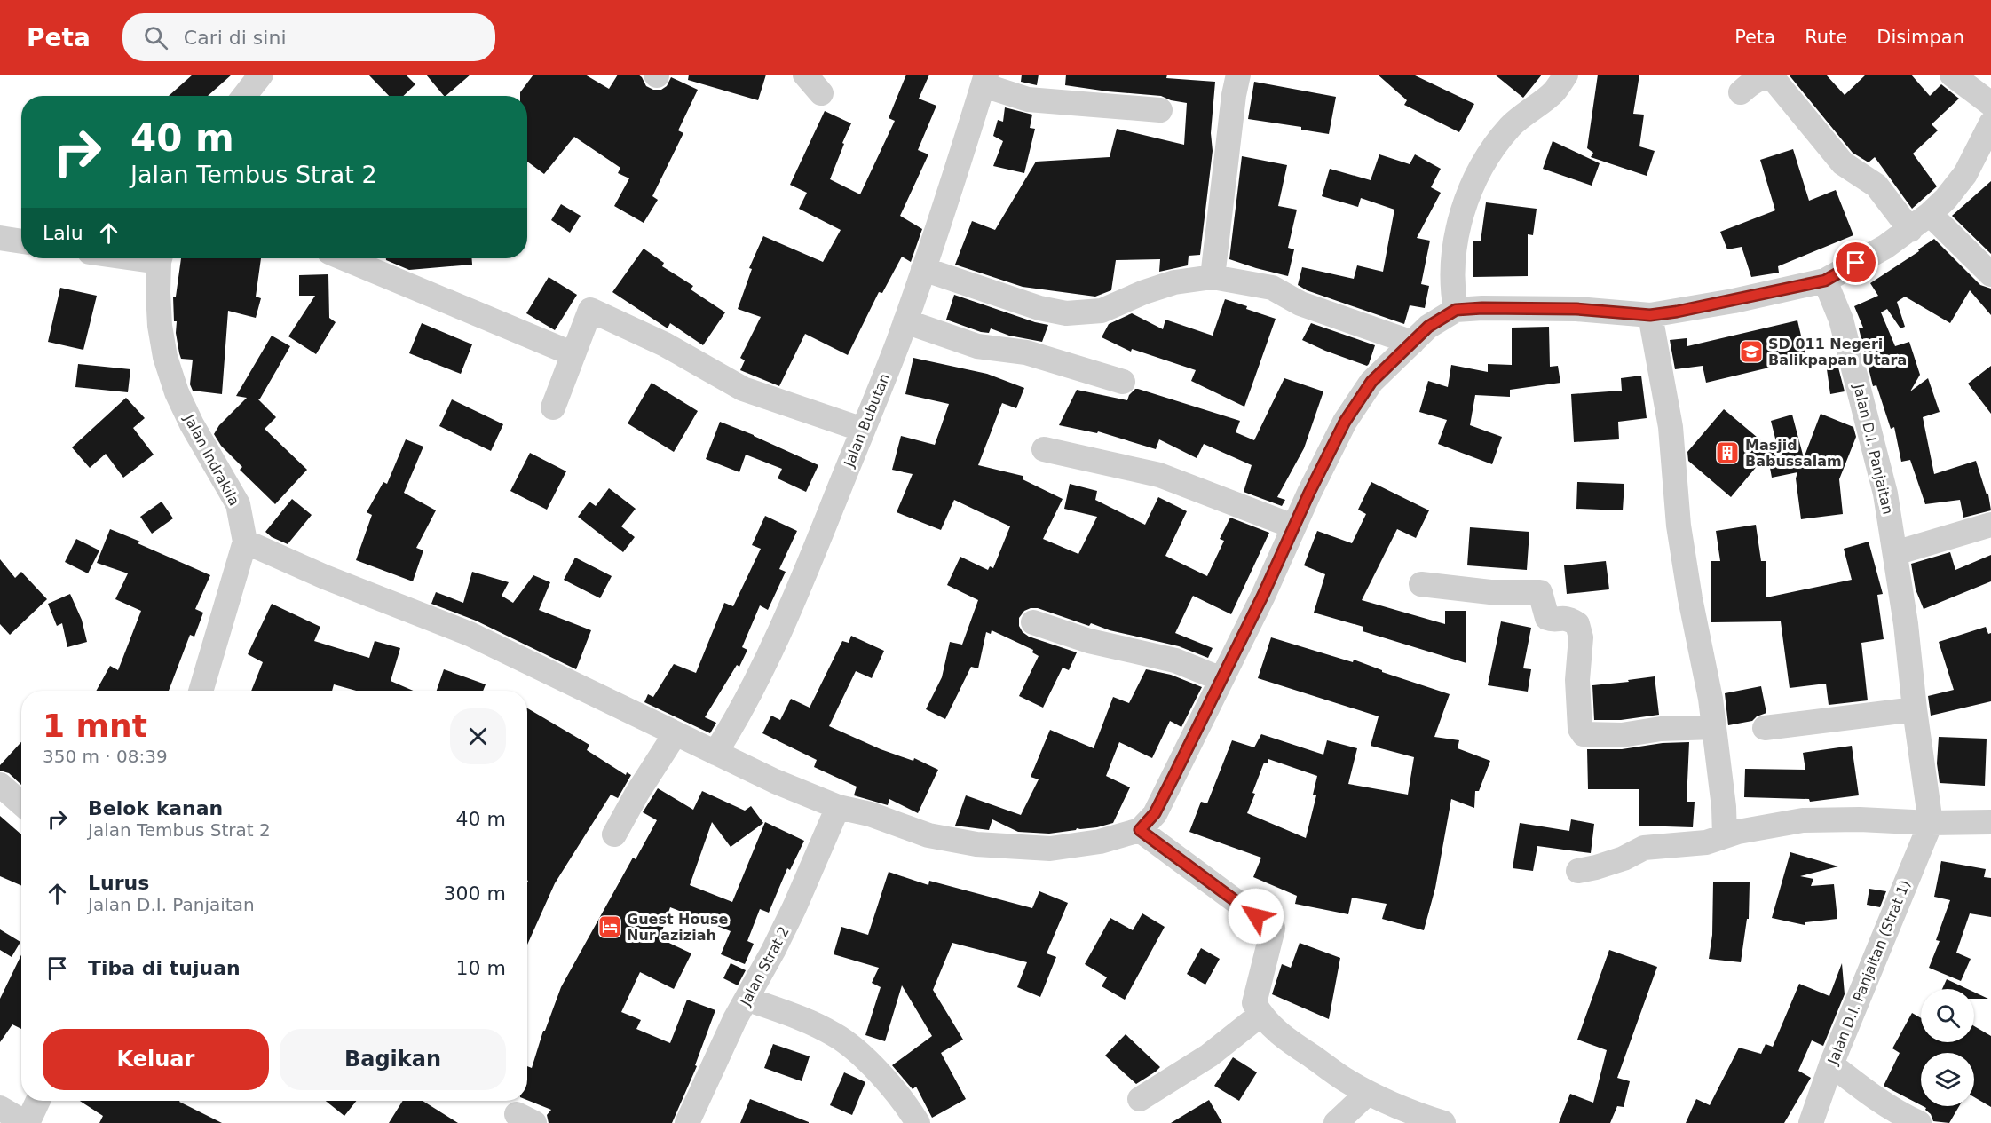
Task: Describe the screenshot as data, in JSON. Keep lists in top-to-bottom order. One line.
{"streets":{"street":["Jalan Bubutan","Jalan D.I. Panjaitan","Jalan Indrakila","Jalan Strat 2","Jalan D.I. Panjaitan (Strat 1)"]},"crossings":[["Jalan D.I. Panjaitan","Jalan D.I. Panjaitan (Strat 1)"]],"places":{"school or university":["SD 011 Negeri Balikpapan Utara"],"building":["Masjid Babussalam"],"hotel":["Guest House Nur aziziah"]},"page":{"header":"Peta","search":"Cari di sini","nav":["Peta","Rute","Disimpan"],"turn":["40 m","Jalan Tembus Strat 2"],"then":"Lalu","heading":["1 mnt","350 m · 08:39"],"list":[{"name":"Belok kanan","note":"Jalan Tembus Strat 2","value":"40 m"},{"name":"Lurus","note":"Jalan D.I. Panjaitan","value":"300 m"},{"name":"Tiba di tujuan","value":"10 m"}],"buttons":["Keluar","Bagikan"]}}
